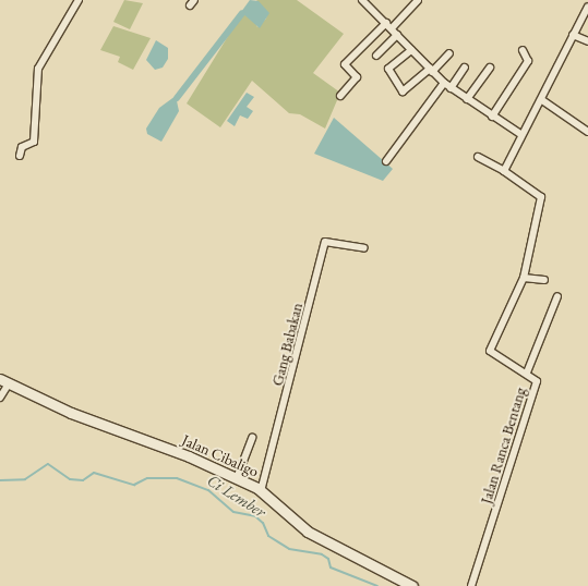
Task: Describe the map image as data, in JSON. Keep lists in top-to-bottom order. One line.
{"streets":{"main road":["Jalan Cibaligo"],"street":["Gang Babakan","Jalan Ranca Bentang"]},"crossings":[["Gang Babakan","Jalan Cibaligo"]],"water":["Ci Lember"]}
